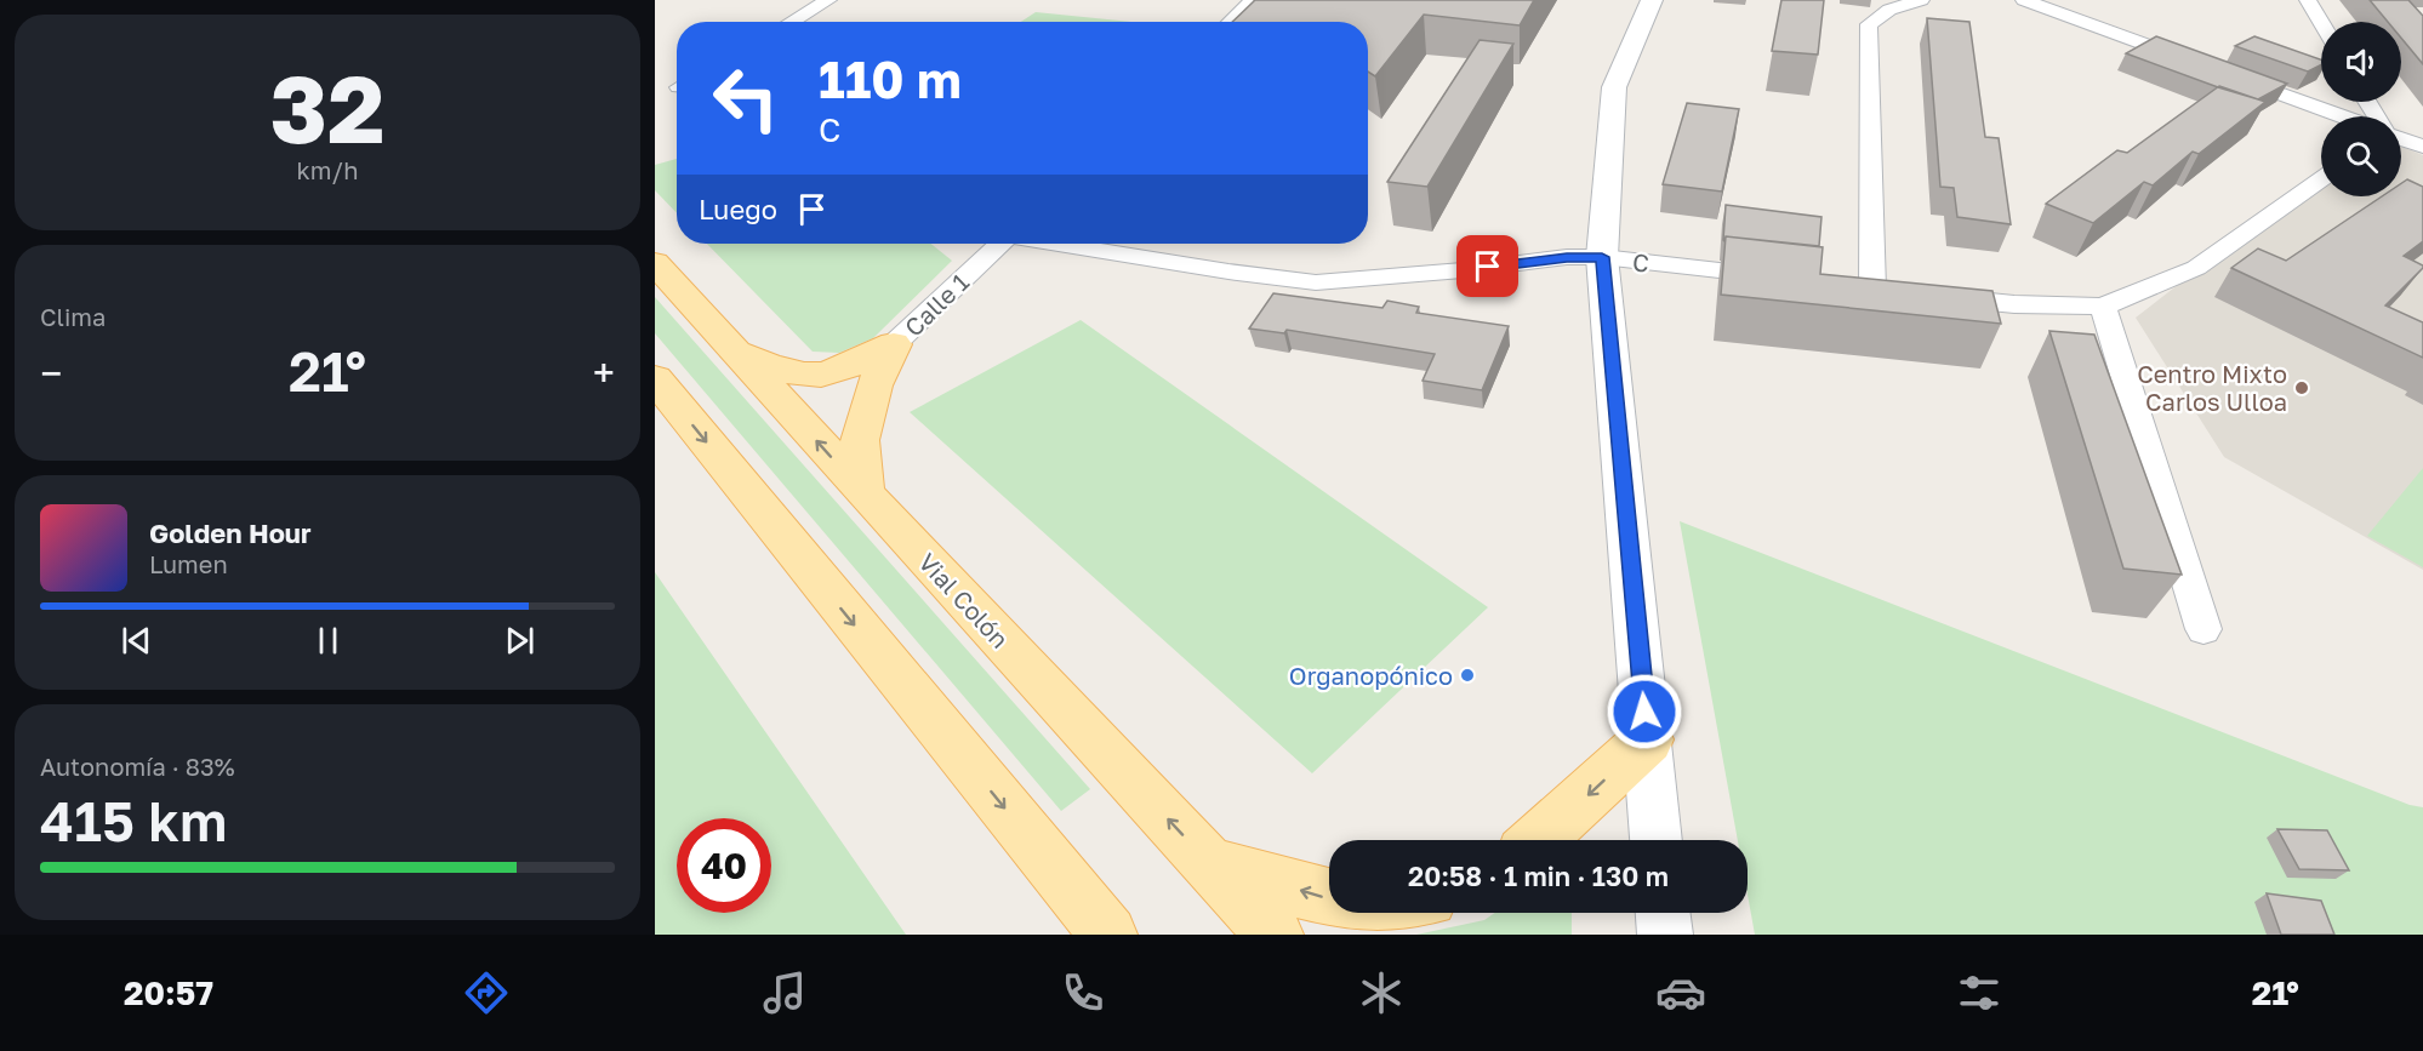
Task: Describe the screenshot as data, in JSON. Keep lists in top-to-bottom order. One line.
{"streets":{"main road":["Vial Colón"],"street":["C","Calle 1"]},"places":["Centro Mixto Carlos Ulloa","Organopónico"],"page":{"tile":[["32","km/h"],"Clima",["Autonomía · 83%","415 km"]],"turn":["110 m","C"],"then":"Luego","heat":["−","21°","+"],"song":["Golden Hour","Lumen"],"limit":"40","trip":"20:58 · 1 min · 130 m","tabs":["20:57","21°"]}}
